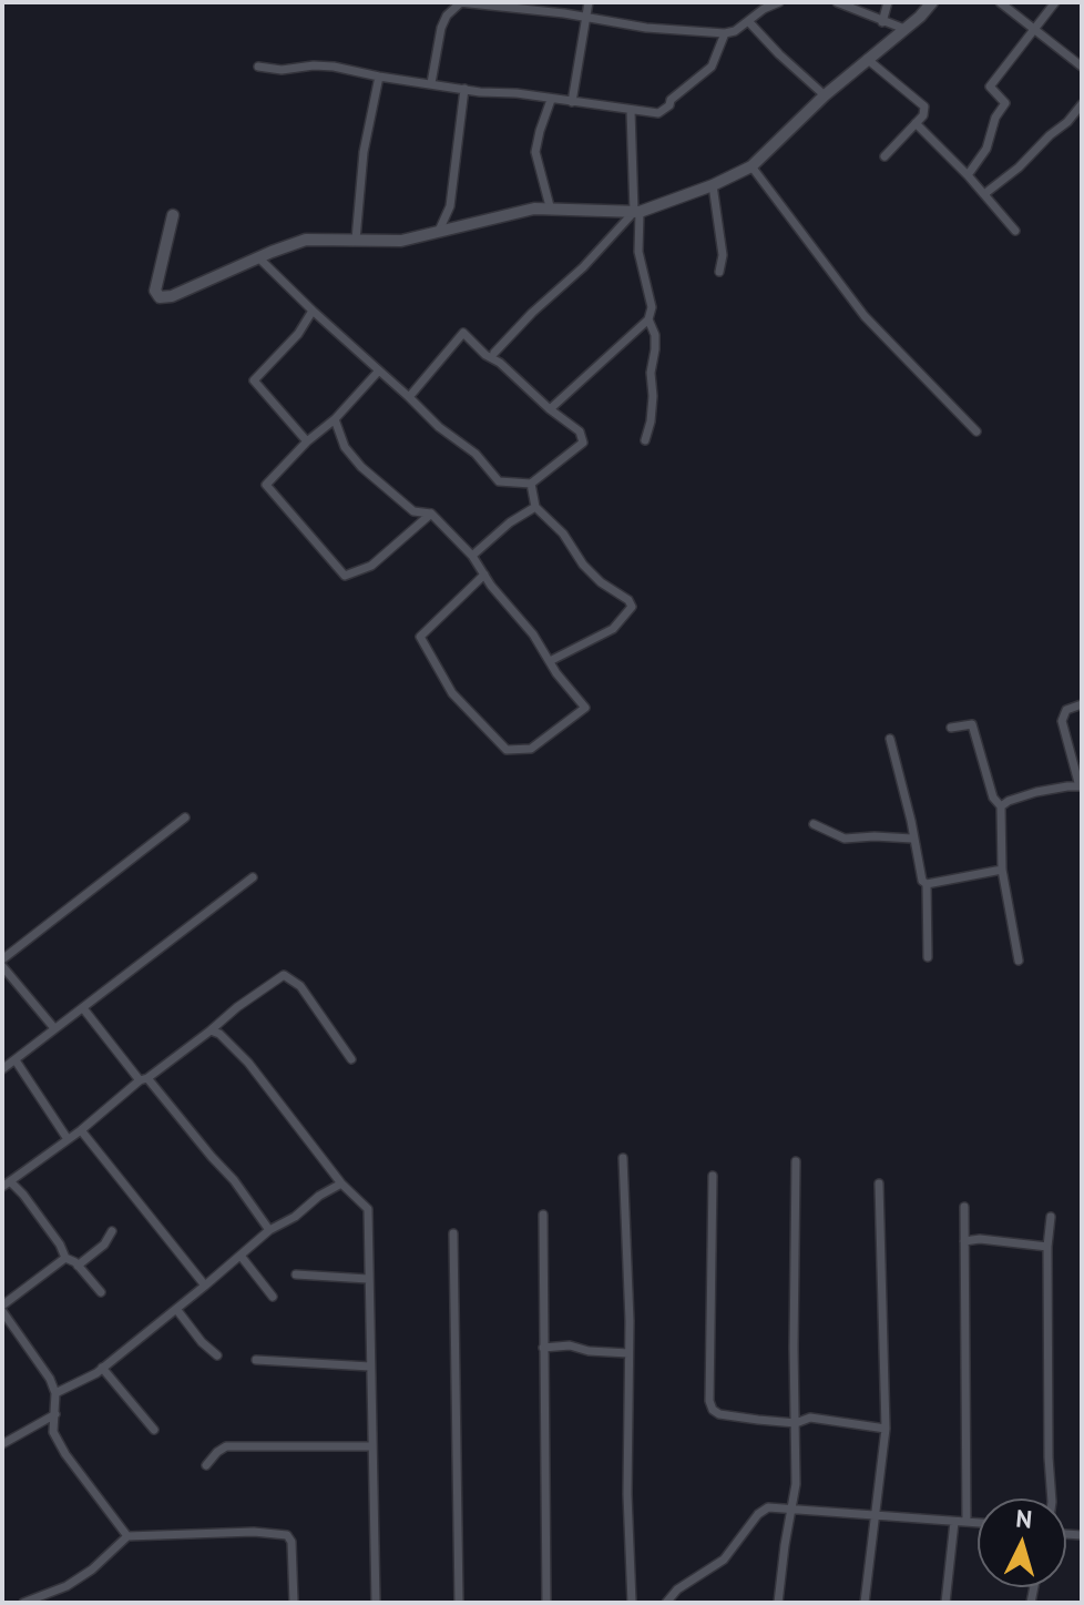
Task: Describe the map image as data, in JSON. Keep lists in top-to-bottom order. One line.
{"north":"top"}
